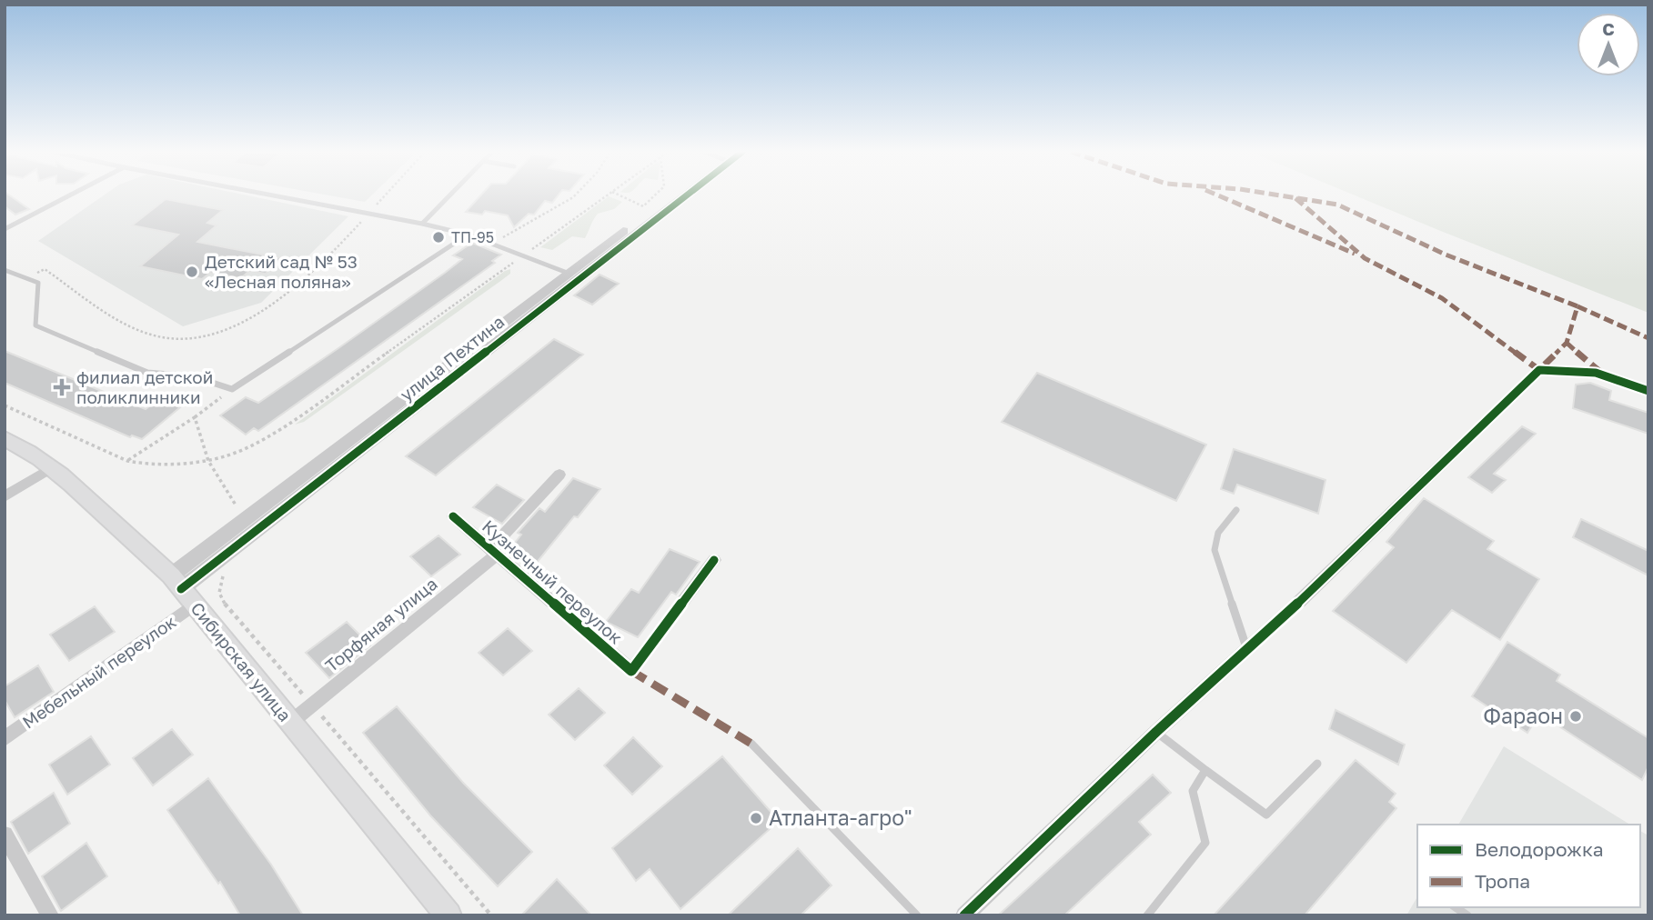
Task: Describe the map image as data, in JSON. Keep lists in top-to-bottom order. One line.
{"streets":{"main road":["Сибирская улица"],"street":["улица Пехтина","Кузнечный переулок","Торфяная улица","Мебельный переулок"]},"crossings":[["улица Пехтина","Сибирская улица"],["улица Пехтина","Мебельный переулок"],["Кузнечный переулок","Торфяная улица"],["Торфяная улица","Сибирская улица"],["Сибирская улица","Мебельный переулок"]],"places":{"other":["ТП-95","Детский сад № 53 «Лесная поляна»","Фараон","Атланта-агро\""],"health":["филиал детской поликлинники"]},"legend":["Велодорожка","Тропа"],"north":"top"}
